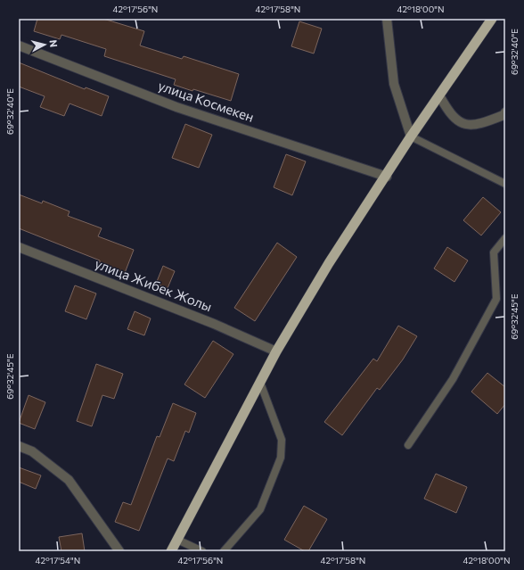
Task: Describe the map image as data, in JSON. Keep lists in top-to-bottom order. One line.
{"streets":{"street":["улица Космекен","улица Жибек Жолы"]},"north":"right","coordinates":["42°17'56\"N","42°17'58\"N","42°18'00\"N","69°32'40\"E","69°32'45\"E","42°17'54\"N"]}
